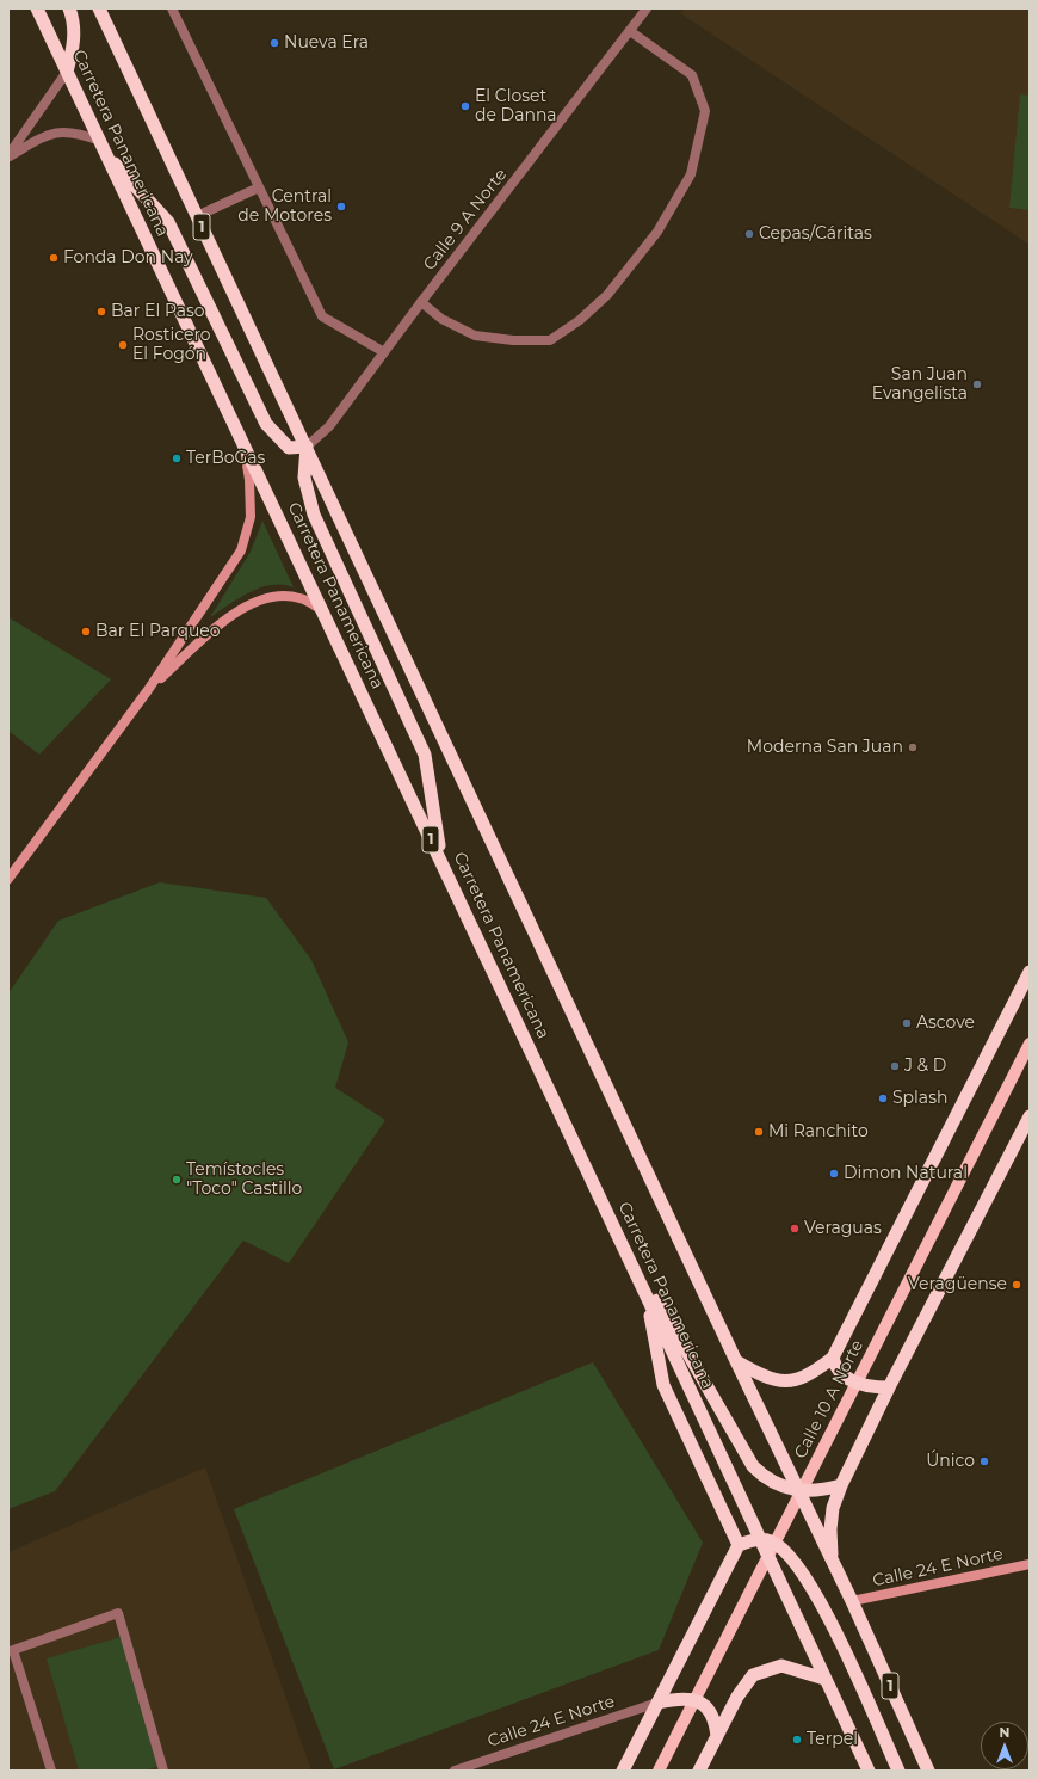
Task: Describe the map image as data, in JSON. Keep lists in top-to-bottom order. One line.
{"streets":{"highway":["Carretera Panamericana","1"],"main road":["Calle 10 A Norte","Calle 24 E Norte"],"street":["Calle 9 A Norte"]},"crossings":[["Calle 9 A Norte","1"],["1","Calle 24 E Norte"]],"places":["Nueva Era","El Closet de Danna","Central de Motores","Cepas/Cáritas","Fonda Don Nay","Bar El Paso","Rosticero El Fogón","San Juan Evangelista","TerBoGas","Bar El Parqueo","Moderna San Juan","Ascove","J & D","Splash","Mi Ranchito","Dimon Natural","Temístocles \"Toco\" Castillo","Veraguas","Veragüense","Único","Terpel"],"north":"top"}
